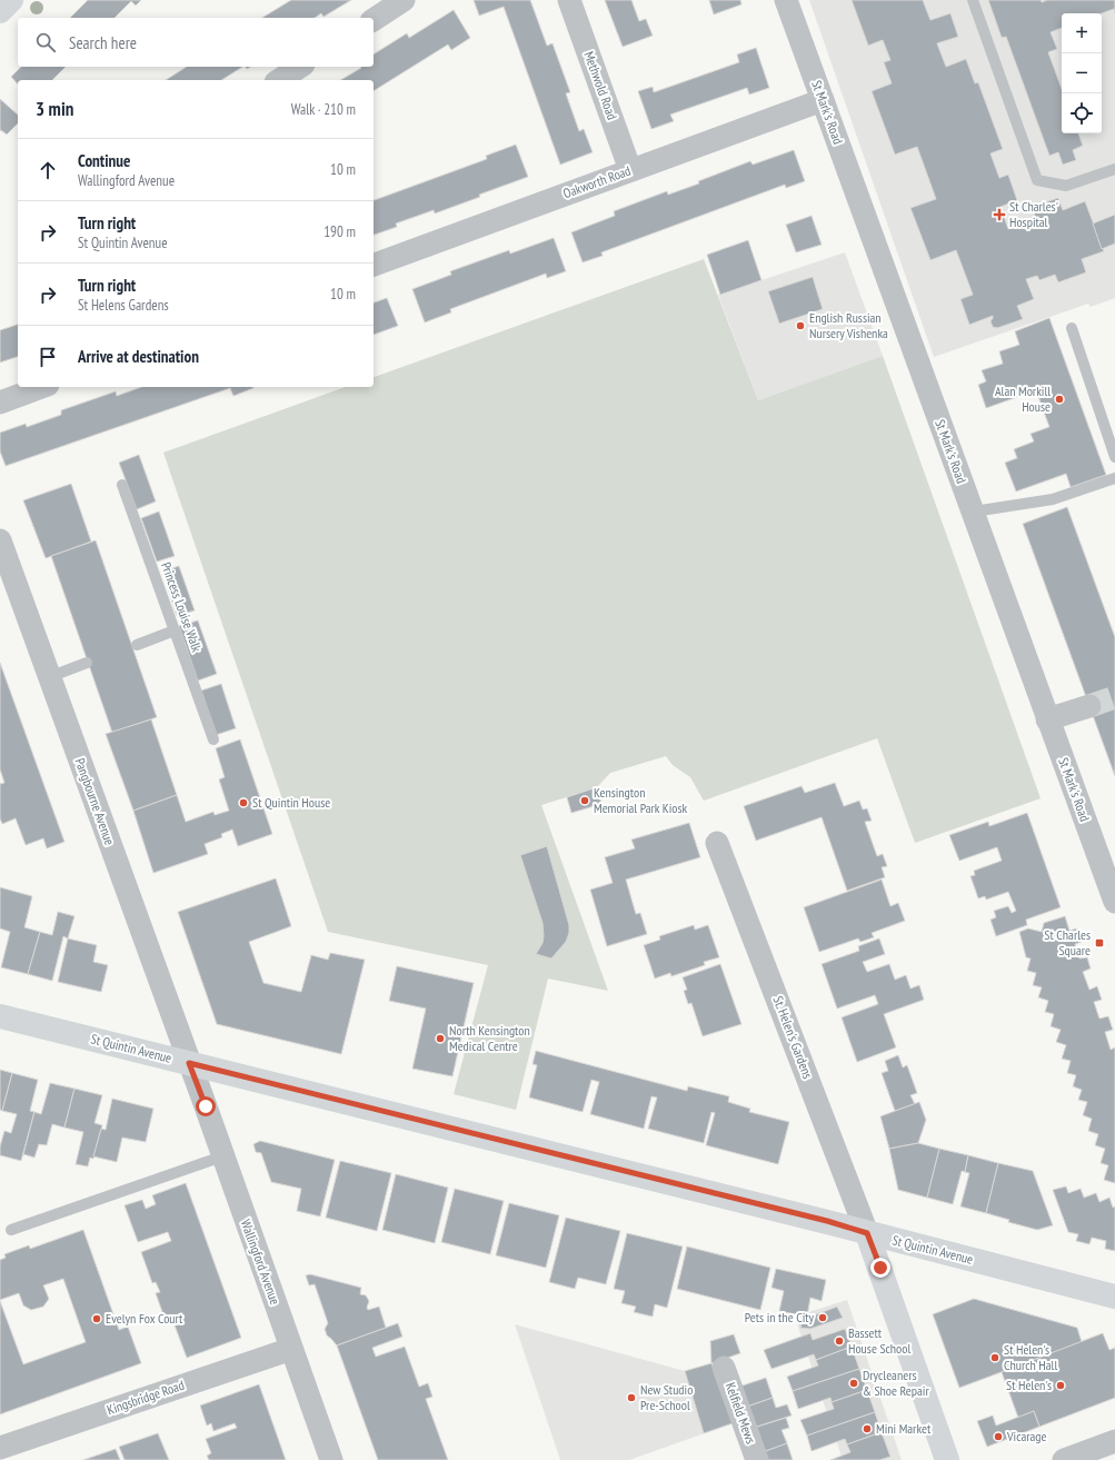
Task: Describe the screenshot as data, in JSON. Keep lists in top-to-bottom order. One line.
{"streets":{"main road":["St Quintin Avenue"],"street":["Methwold Road","St Mark's Road","Oakworth Road","Pangbourne Avenue","St. Helen's Gardens","Wallingford Avenue","Kingsbridge Road","Kelfield Mews"],"lane":["Princess Louise Walk"]},"crossings":[["Methwold Road","Oakworth Road"],["St Mark's Road","Oakworth Road"],["Pangbourne Avenue","St Quintin Avenue"],["Pangbourne Avenue","Wallingford Avenue"],["St. Helen's Gardens","St Quintin Avenue"],["St Quintin Avenue","Wallingford Avenue"],["Wallingford Avenue","Kingsbridge Road"]],"places":{"health":["St Charles' Hospital"],"other":["English Russian Nursery Vishenka","Alan Morkill House","Kensington Memorial Park Kiosk","St Quintin House","North Kensington Medical Centre","Pets in the City","Evelyn Fox Court","Bassett House School","St Helen's Church Hall","Drycleaners & Shoe Repair","St Helen's","New Studio Pre-School","Mini Market","Vicarage"],"transit":["St Charles Square"]},"page":{"map_buttons":["+","−"],"search":"Search here","heading":["3 min","Walk · 210 m"],"list":[["Continue","Wallingford Avenue","10 m"],["Turn right","St Quintin Avenue","190 m"],["Turn right","St Helens Gardens","10 m"],"Arrive at destination"]}}
